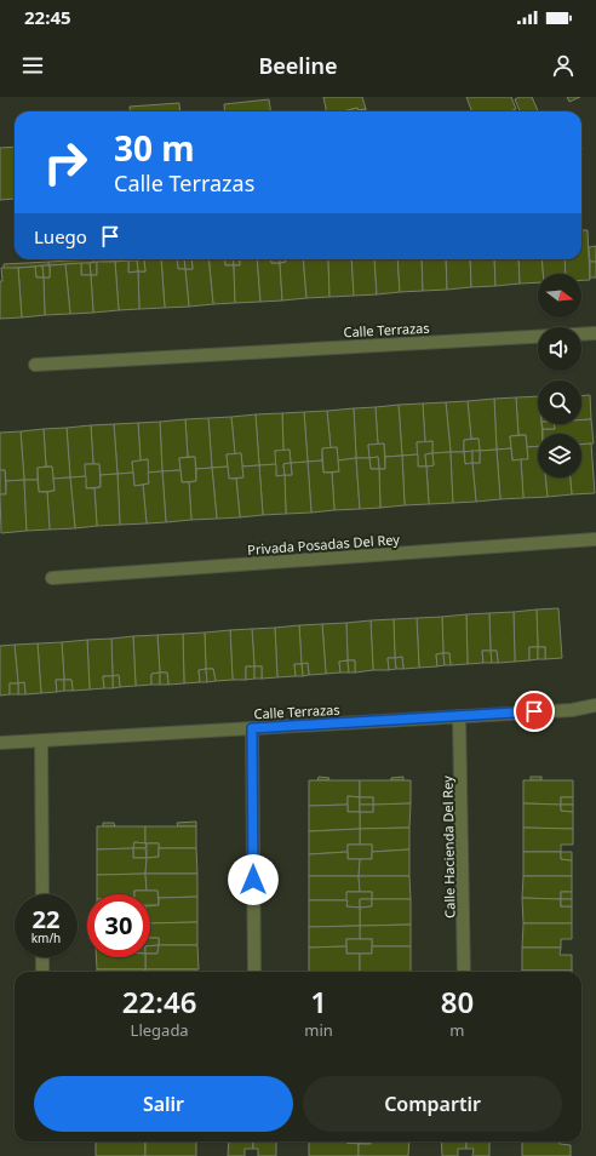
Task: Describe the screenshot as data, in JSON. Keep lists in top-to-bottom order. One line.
{"streets":{"street":["Calle Terrazas","Privada Posadas Del Rey","Calle Hacienda Del Rey"]},"crossings":[["Calle Terrazas","Calle Hacienda Del Rey"]],"north":"right","page":{"status":"22:45","header":"Beeline","turn":["30 m","Calle Terrazas"],"then":"Luego","speed":"22 km/h","limit":"30","eta":["22:46","Llegada","1","min","80","m"],"buttons":["Salir","Compartir"]}}
